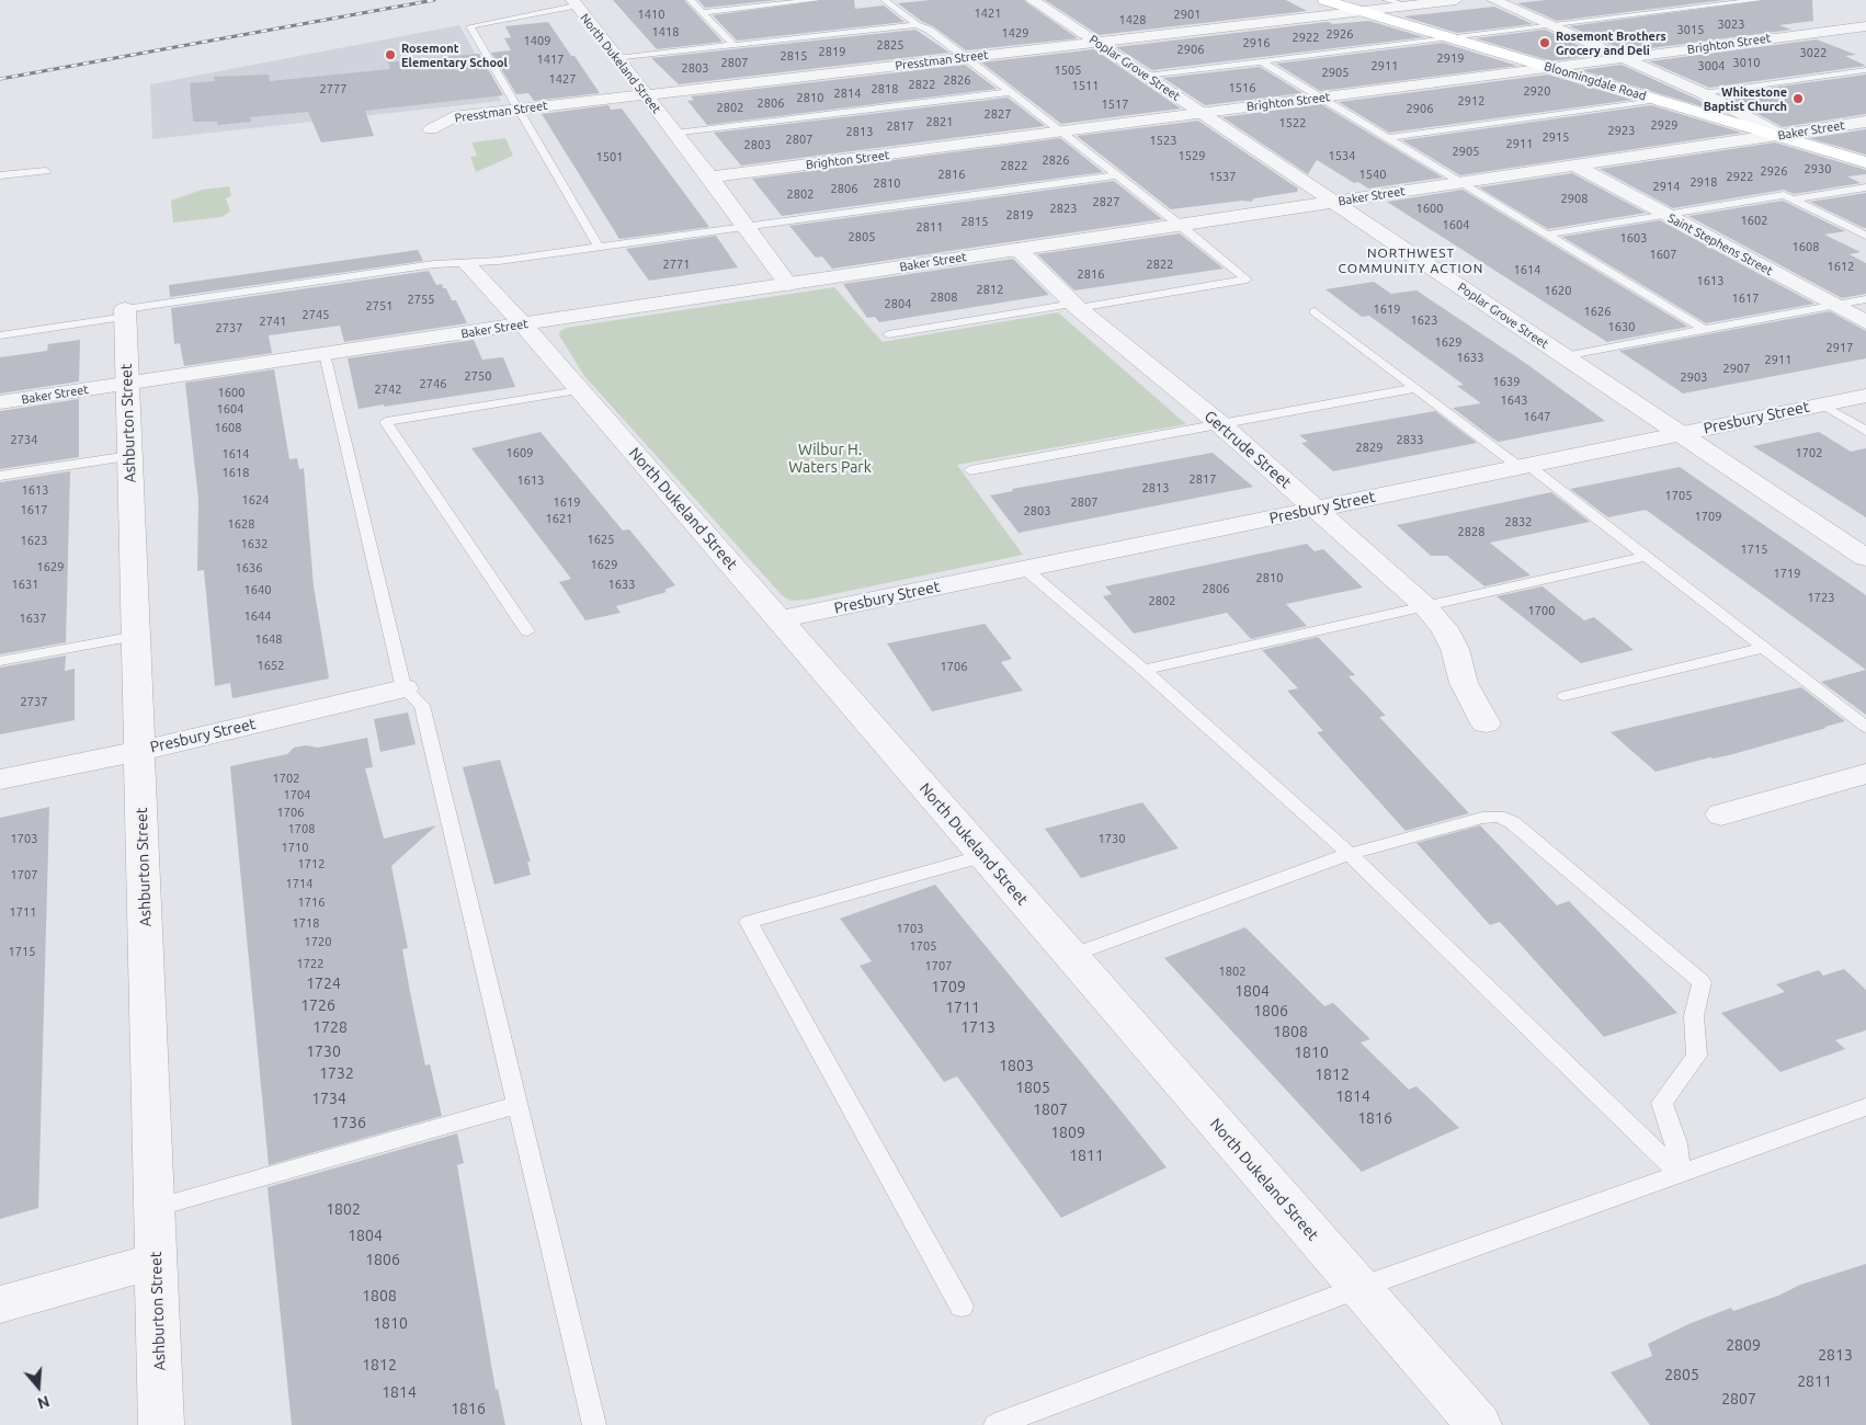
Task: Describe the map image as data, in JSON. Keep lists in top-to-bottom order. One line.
{"streets":{"main road":["Bloomingdale Road"],"street":["Brighton Street","Presstman Street","North Dukeland Street","Poplar Grove Street","Baker Street","Saint Stephens Street","Presbury Street","Ashburton Street","Gertrude Street"]},"crossings":[["Brighton Street","North Dukeland Street"],["Brighton Street","Poplar Grove Street"],["Brighton Street","Bloomingdale Road"],["Presstman Street","North Dukeland Street"],["Presstman Street","Poplar Grove Street"],["Presstman Street","Bloomingdale Road"],["North Dukeland Street","Baker Street"],["North Dukeland Street","Presbury Street"],["Poplar Grove Street","Baker Street"],["Poplar Grove Street","Presbury Street"],["Bloomingdale Road","Baker Street"],["Baker Street","Saint Stephens Street"],["Baker Street","Ashburton Street"],["Baker Street","Gertrude Street"],["Presbury Street","Ashburton Street"],["Presbury Street","Gertrude Street"]],"districts":["NORTHWEST COMMUNITY ACTION"],"parks":["Wilbur H. Waters Park"],"places":["Rosemont Brothers Grocery and Deli","Rosemont Elementary School","Whitestone Baptist Church"],"house_numbers":["1421","1410","2901","1428","3023","3015","1418","1429","2926","2922","1409","2916","2825","2906","2819","3022","2815","2919","1417","2807","3010","2911","3004","2803","1505","2905","1427","2826","2822","1511","1516","2777","2818","2920","2814","2810","2912","2806","1517","2802","2906","2827","2821","1522","2929","2817","2923","2813","2915","2807","1523","2911","2803","2905","1529","1534","1501","2826","2822","2930","2926","2816","1540","1537","2922","2918","2810","2914","2806","2802","2908","2827","2823","1600","2819","1602","2815","1604","2811","2805","1603","1608","1607","2771","2822","1612","1614","2816","1613","2812","1620","2808","1617","2755","2804","2751","1619","1626","2745","1623","2741","1630","2737","1629","2917","1633","2911","2907","2750","2903","1639","2746","2742","1600","1643","1604","1647","1608","2734","2833","2829","1609","1702","1614","1618","2817","1613","2813","1613","1705","1624","1619","2807","1617","2803","1709","1621","2832","1628","2828","1625","1623","1632","1715","1629","1629","1636","1719","2810","1631","1633","2806","1640","1723","2802","1700","1644","1637","1648","1652","1706","2737","1702","1704","1706","1708","1703","1730","1710","1712","1707","1714","1716","1711","1718","1703","1720","1705","1715","1722","1707","1802","1724","1709","1804","1726","1711","1806","1728","1713","1808","1730","1810","1803","1732","1812","1805","1814","1734","1807","1816","1736","1809","1811","1802","1804","1806","1808","1810","2809","2813","1812","2805","2811","1814","2807","1816"],"north":"bottom"}
